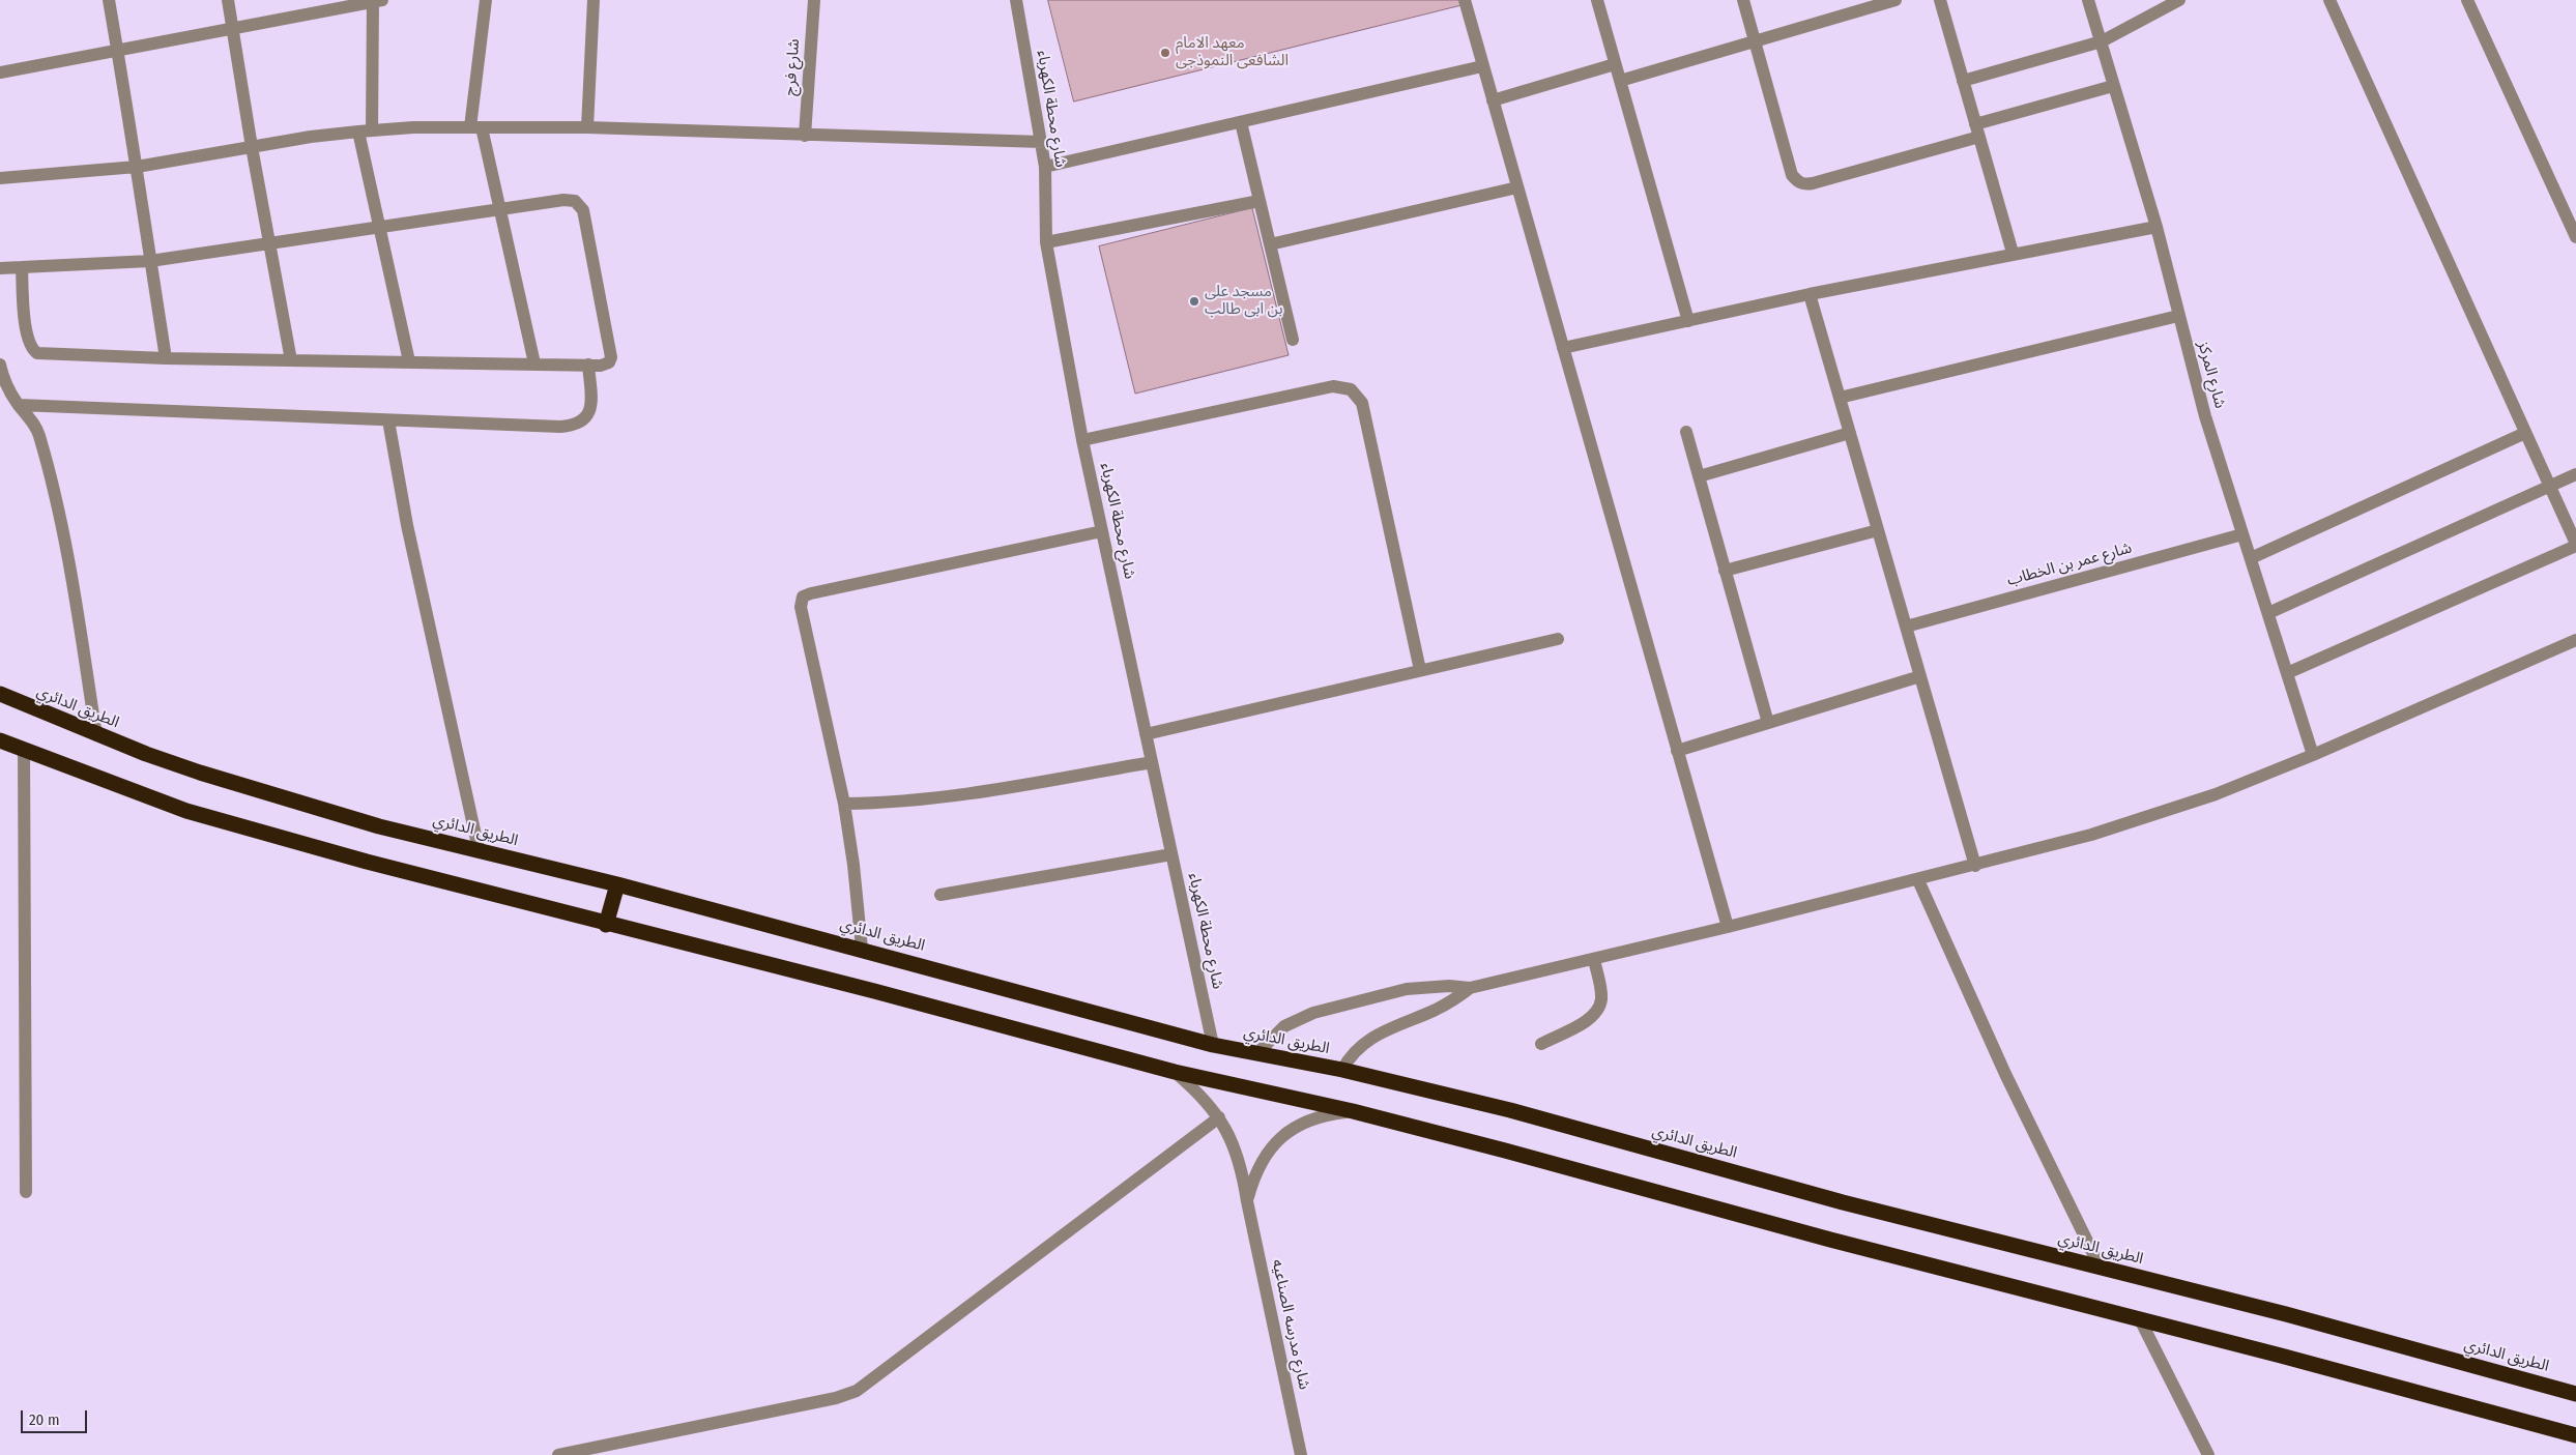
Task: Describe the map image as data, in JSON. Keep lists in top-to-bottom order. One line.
{"streets":{"highway":["الطريق الدائري"],"street":["شارع فرج","شارع محطة الكهرباء","شارع المركز","شارع عمر بن الخطاب","شارع مدرسه الصناعيه"]},"crossings":[["شارع محطة الكهرباء","الطريق الدائري"],["شارع المركز","شارع عمر بن الخطاب"]],"places":["معهد الامام الشافعى النموذجى","مسجد على بن ابى طالب"],"scale_bar":"20 m"}
